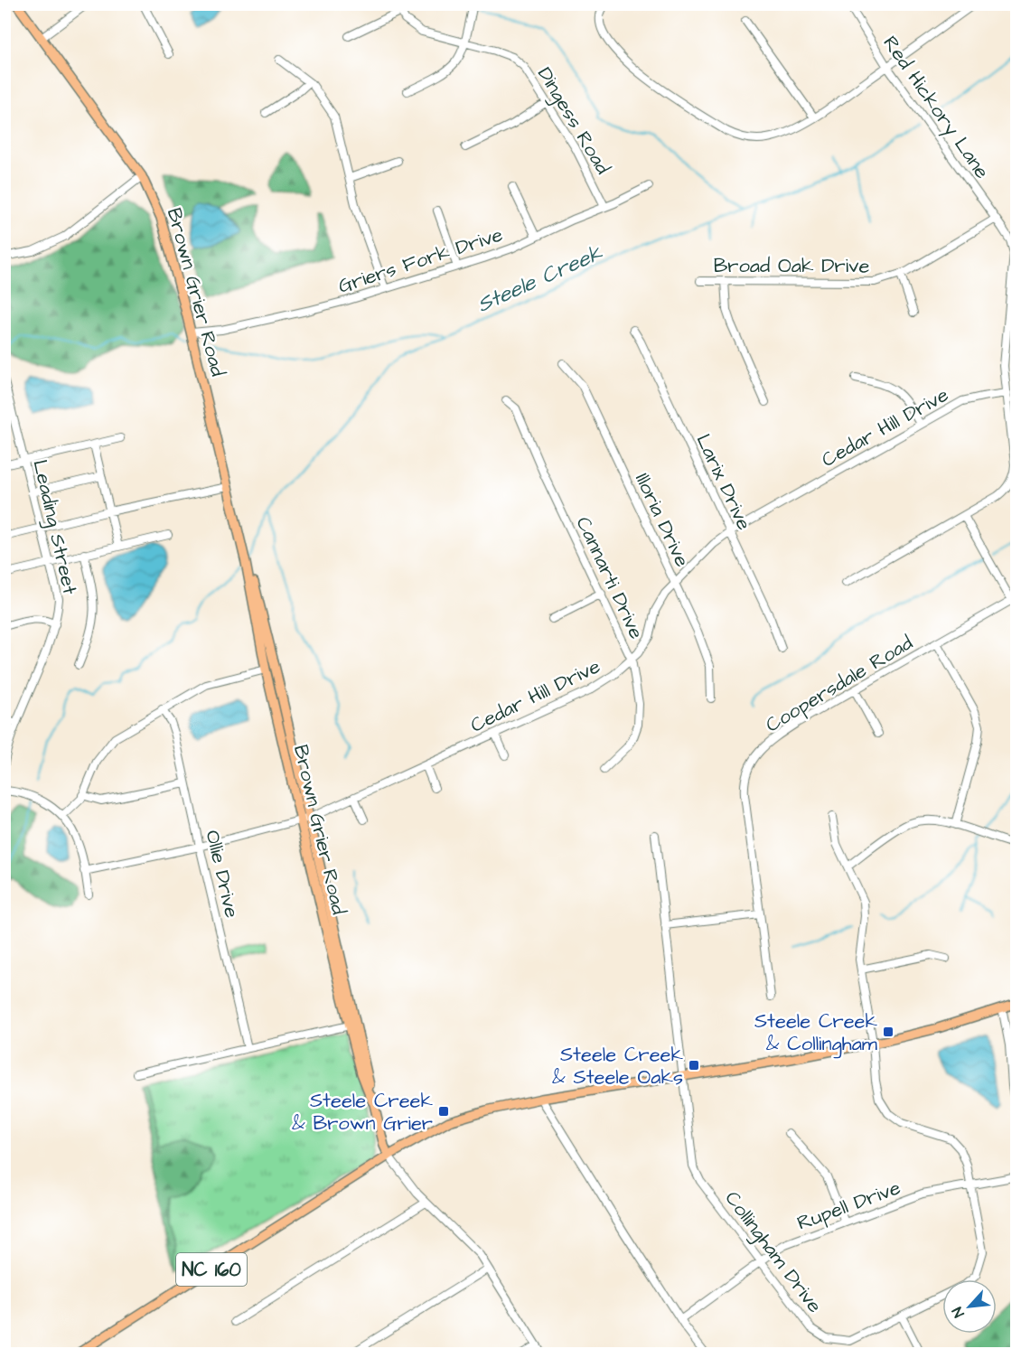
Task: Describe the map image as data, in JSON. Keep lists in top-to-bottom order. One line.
{"streets":{"main road":["Brown Grier Road","NC 160"],"street":["Red Hickory Lane","Dingess Road","Griers Fork Drive","Broad Oak Drive","Cedar Hill Drive","Larix Drive","Illoria Drive","Leading Street","Cannarti Drive","Coopersdale Road","Ollie Drive","Rupell Drive","Collingham Drive"]},"crossings":[["Red Hickory Lane","Broad Oak Drive"],["Red Hickory Lane","Cedar Hill Drive"],["Dingess Road","Griers Fork Drive"],["Griers Fork Drive","Brown Grier Road"],["Brown Grier Road","Cedar Hill Drive"],["Brown Grier Road","NC 160"],["Cedar Hill Drive","Larix Drive"],["Cedar Hill Drive","Illoria Drive"],["Cedar Hill Drive","Cannarti Drive"],["Cedar Hill Drive","Ollie Drive"],["Rupell Drive","Collingham Drive"],["Collingham Drive","NC 160"]],"water":["Steele Creek"],"places":{"transit":["Steele Creek & Collingham","Steele Creek & Steele Oaks","Steele Creek & Brown Grier"]},"north":"bottom left"}
